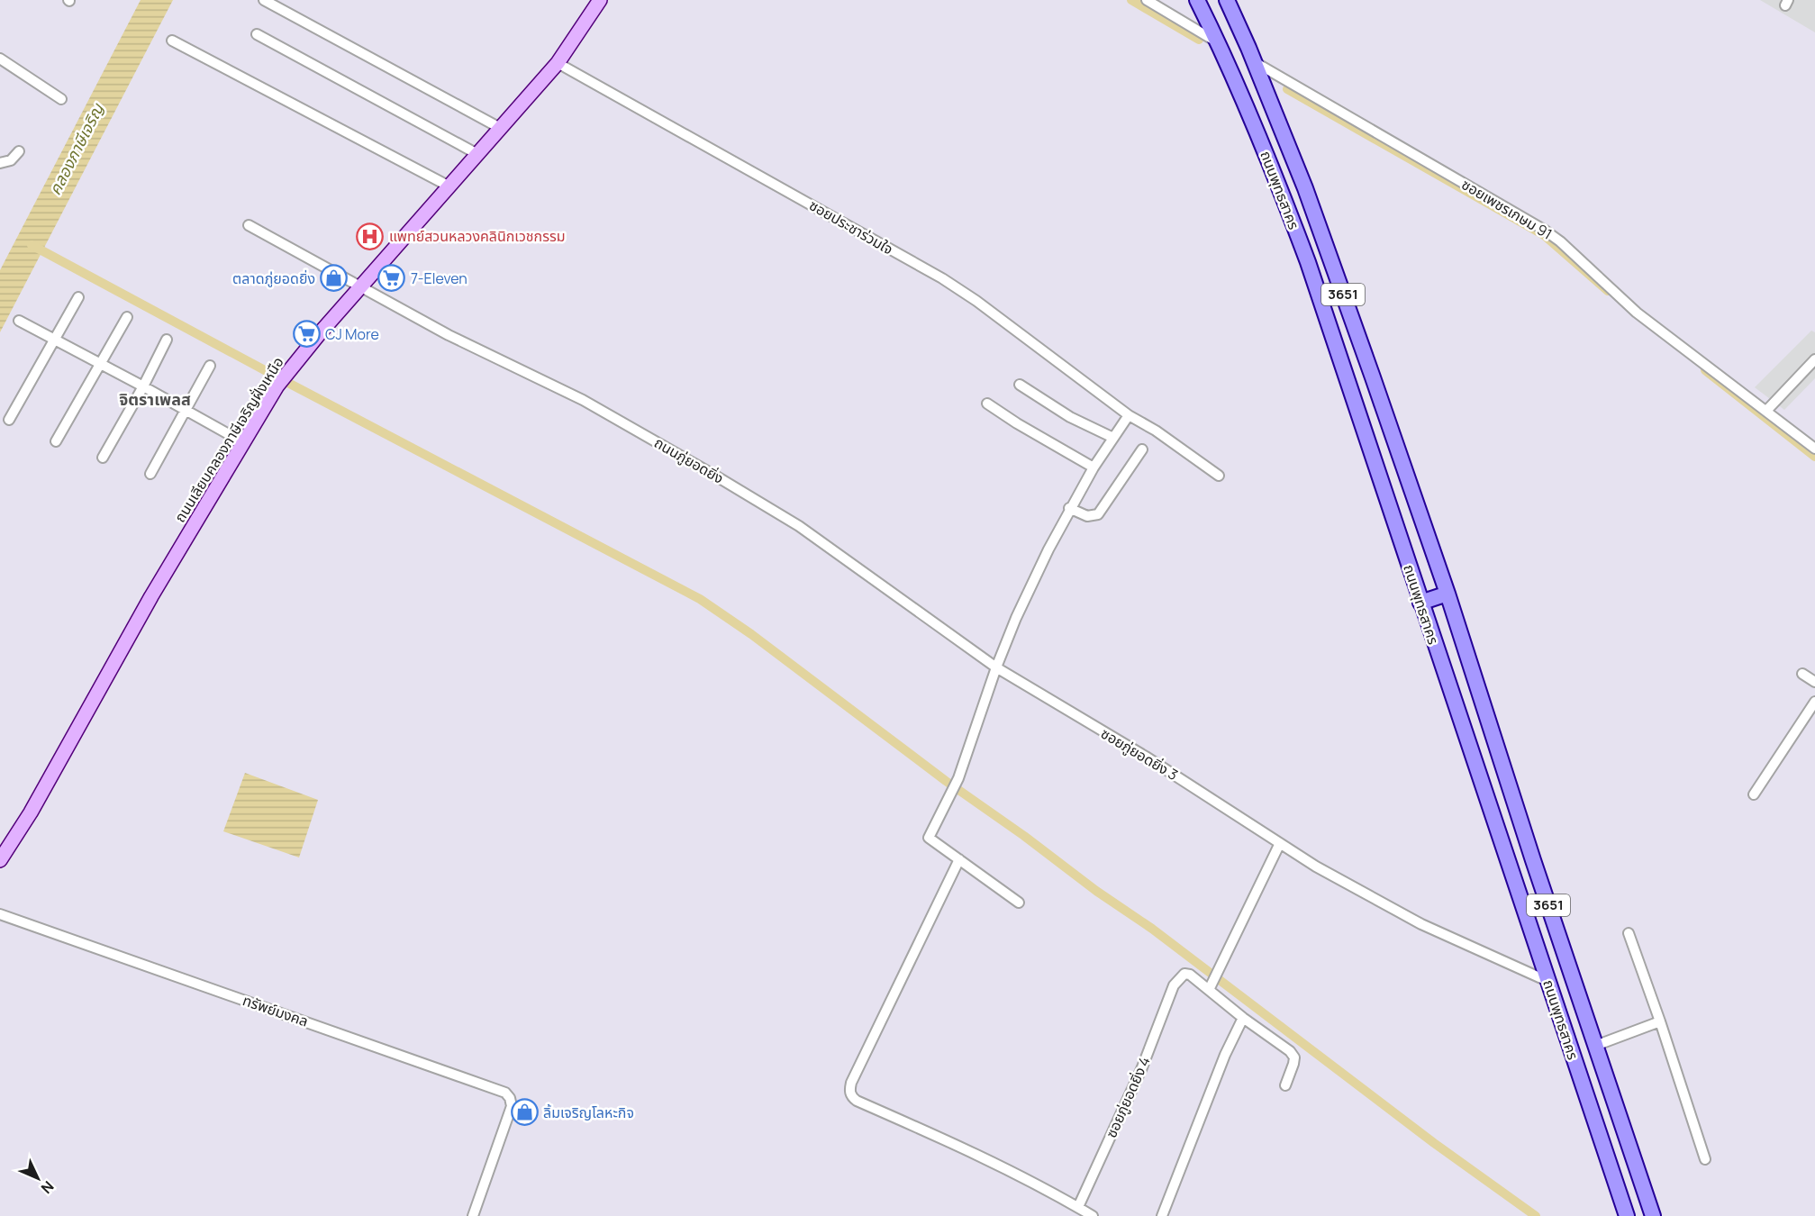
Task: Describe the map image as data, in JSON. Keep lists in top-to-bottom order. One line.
{"streets":{"main road":["ถนนพุทธสาคร","3651","ถนนเลียบคลองภาษีเจริญฝั่งเหนือ"],"street":["ซอยเพชรเกษม 91","ซอยประชาร่วมใจ","ถนนภู่ยอดยิ่ง","ซอยภู่ยอดยิ่ง 3","ทรัพย์มงคล","ซอยภู่ยอดยิ่ง 4"]},"crossings":[["ถนนพุทธสาคร","ซอยเพชรเกษม 91"],["ถนนพุทธสาคร","ซอยภู่ยอดยิ่ง 3"],["ซอยประชาร่วมใจ","ถนนเลียบคลองภาษีเจริญฝั่งเหนือ"],["ถนนเลียบคลองภาษีเจริญฝั่งเหนือ","ถนนภู่ยอดยิ่ง"],["ถนนภู่ยอดยิ่ง","ซอยภู่ยอดยิ่ง 3"]],"districts":["จิตราเพลส"],"water":["คลองภาษีเจริญ"],"places":{"hospital":["แพทย์สวนหลวงคลินิกเวชกรรม"],"shop":["ตลาดภู่ยอดยิ่ง","ลิ้มเจริญโลหะกิจ"],"supermarket":["7-Eleven","CJ More"]},"north":"bottom right"}
